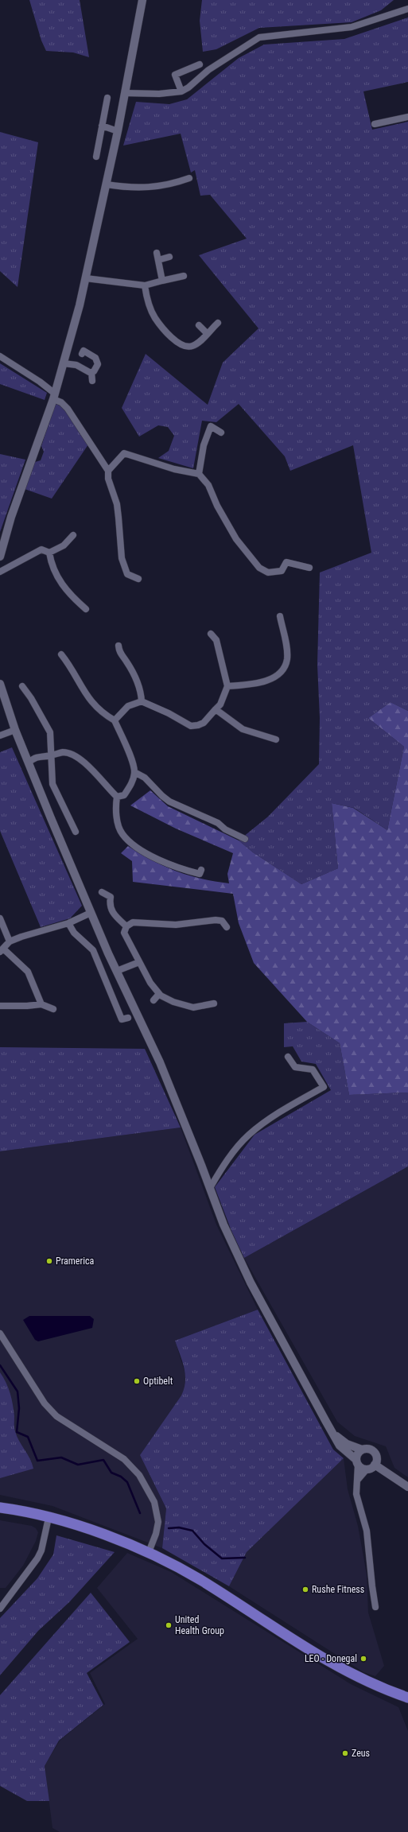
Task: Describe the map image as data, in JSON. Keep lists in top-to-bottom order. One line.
{"places":["Pramerica","Optibelt","Rushe Fitness","United Health Group","LEO - Donegal","Zeus"]}
